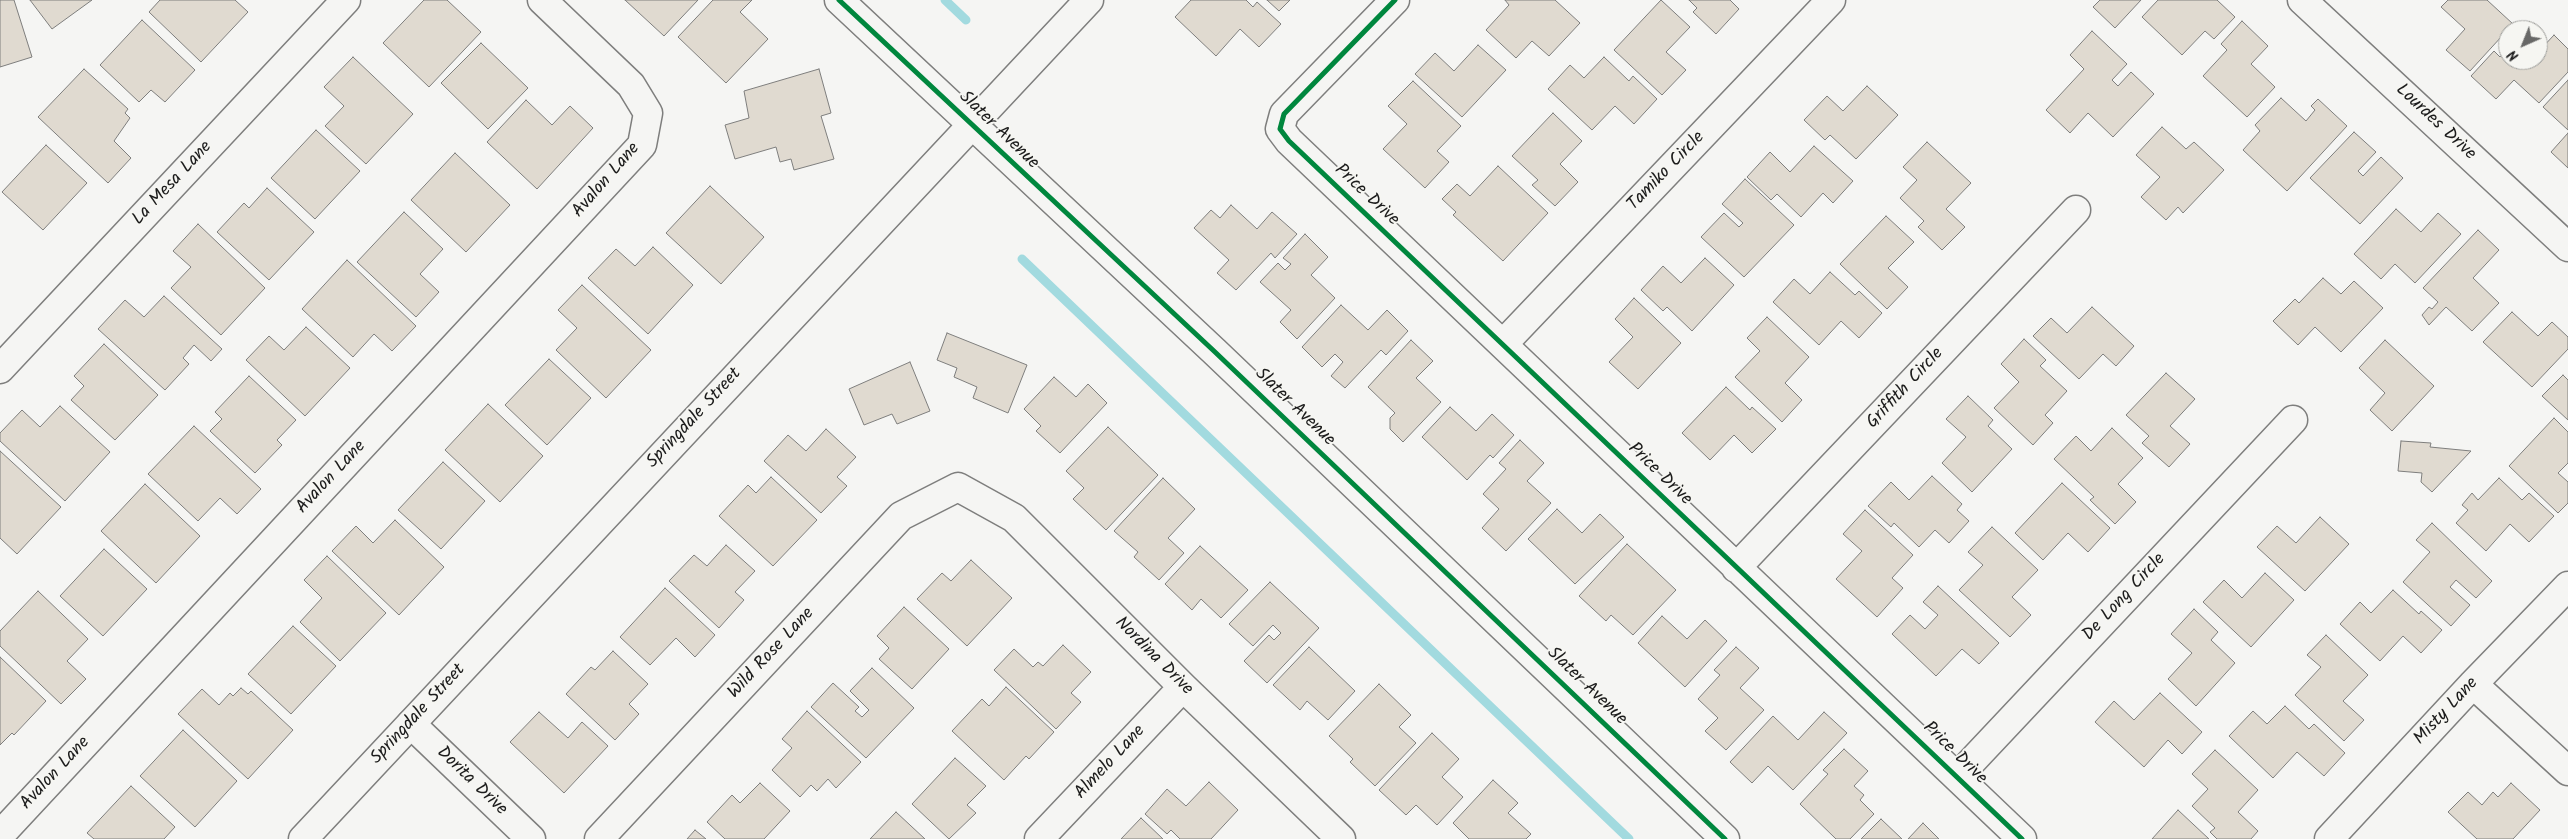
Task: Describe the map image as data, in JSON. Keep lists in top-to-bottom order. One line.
{"streets":{"street":["Lourdes Drive","Slater Avenue","Tamiko Circle","Avalon Lane","La Mesa Lane","Price Drive","Griffith Circle","Springdale Street","De Long Circle","Wild Rose Lane","Nordina Drive","Misty Lane","Almelo Lane","Dorita Drive"]},"crossings":[["Slater Avenue","Springdale Street"],["Tamiko Circle","Price Drive"],["Price Drive","Griffith Circle"],["Price Drive","De Long Circle"],["Springdale Street","Dorita Drive"],["Wild Rose Lane","Nordina Drive"],["Nordina Drive","Almelo Lane"]],"north":"bottom left"}
